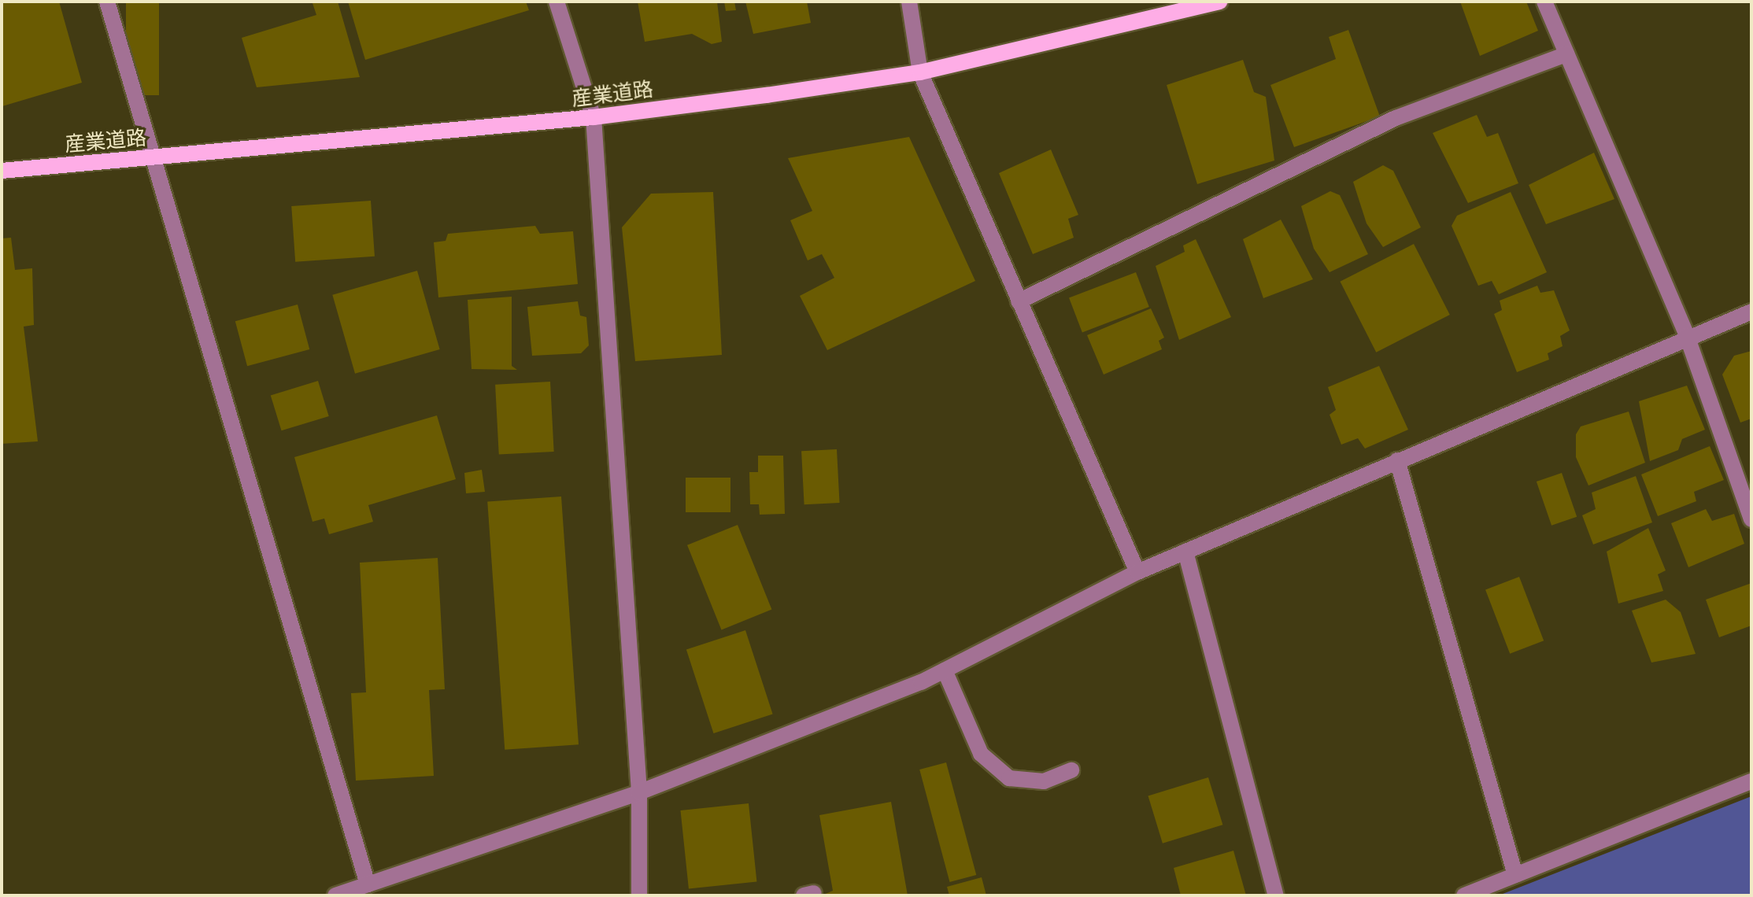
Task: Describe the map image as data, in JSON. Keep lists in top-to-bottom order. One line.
{"streets":{"main road":["産業道路"]}}
